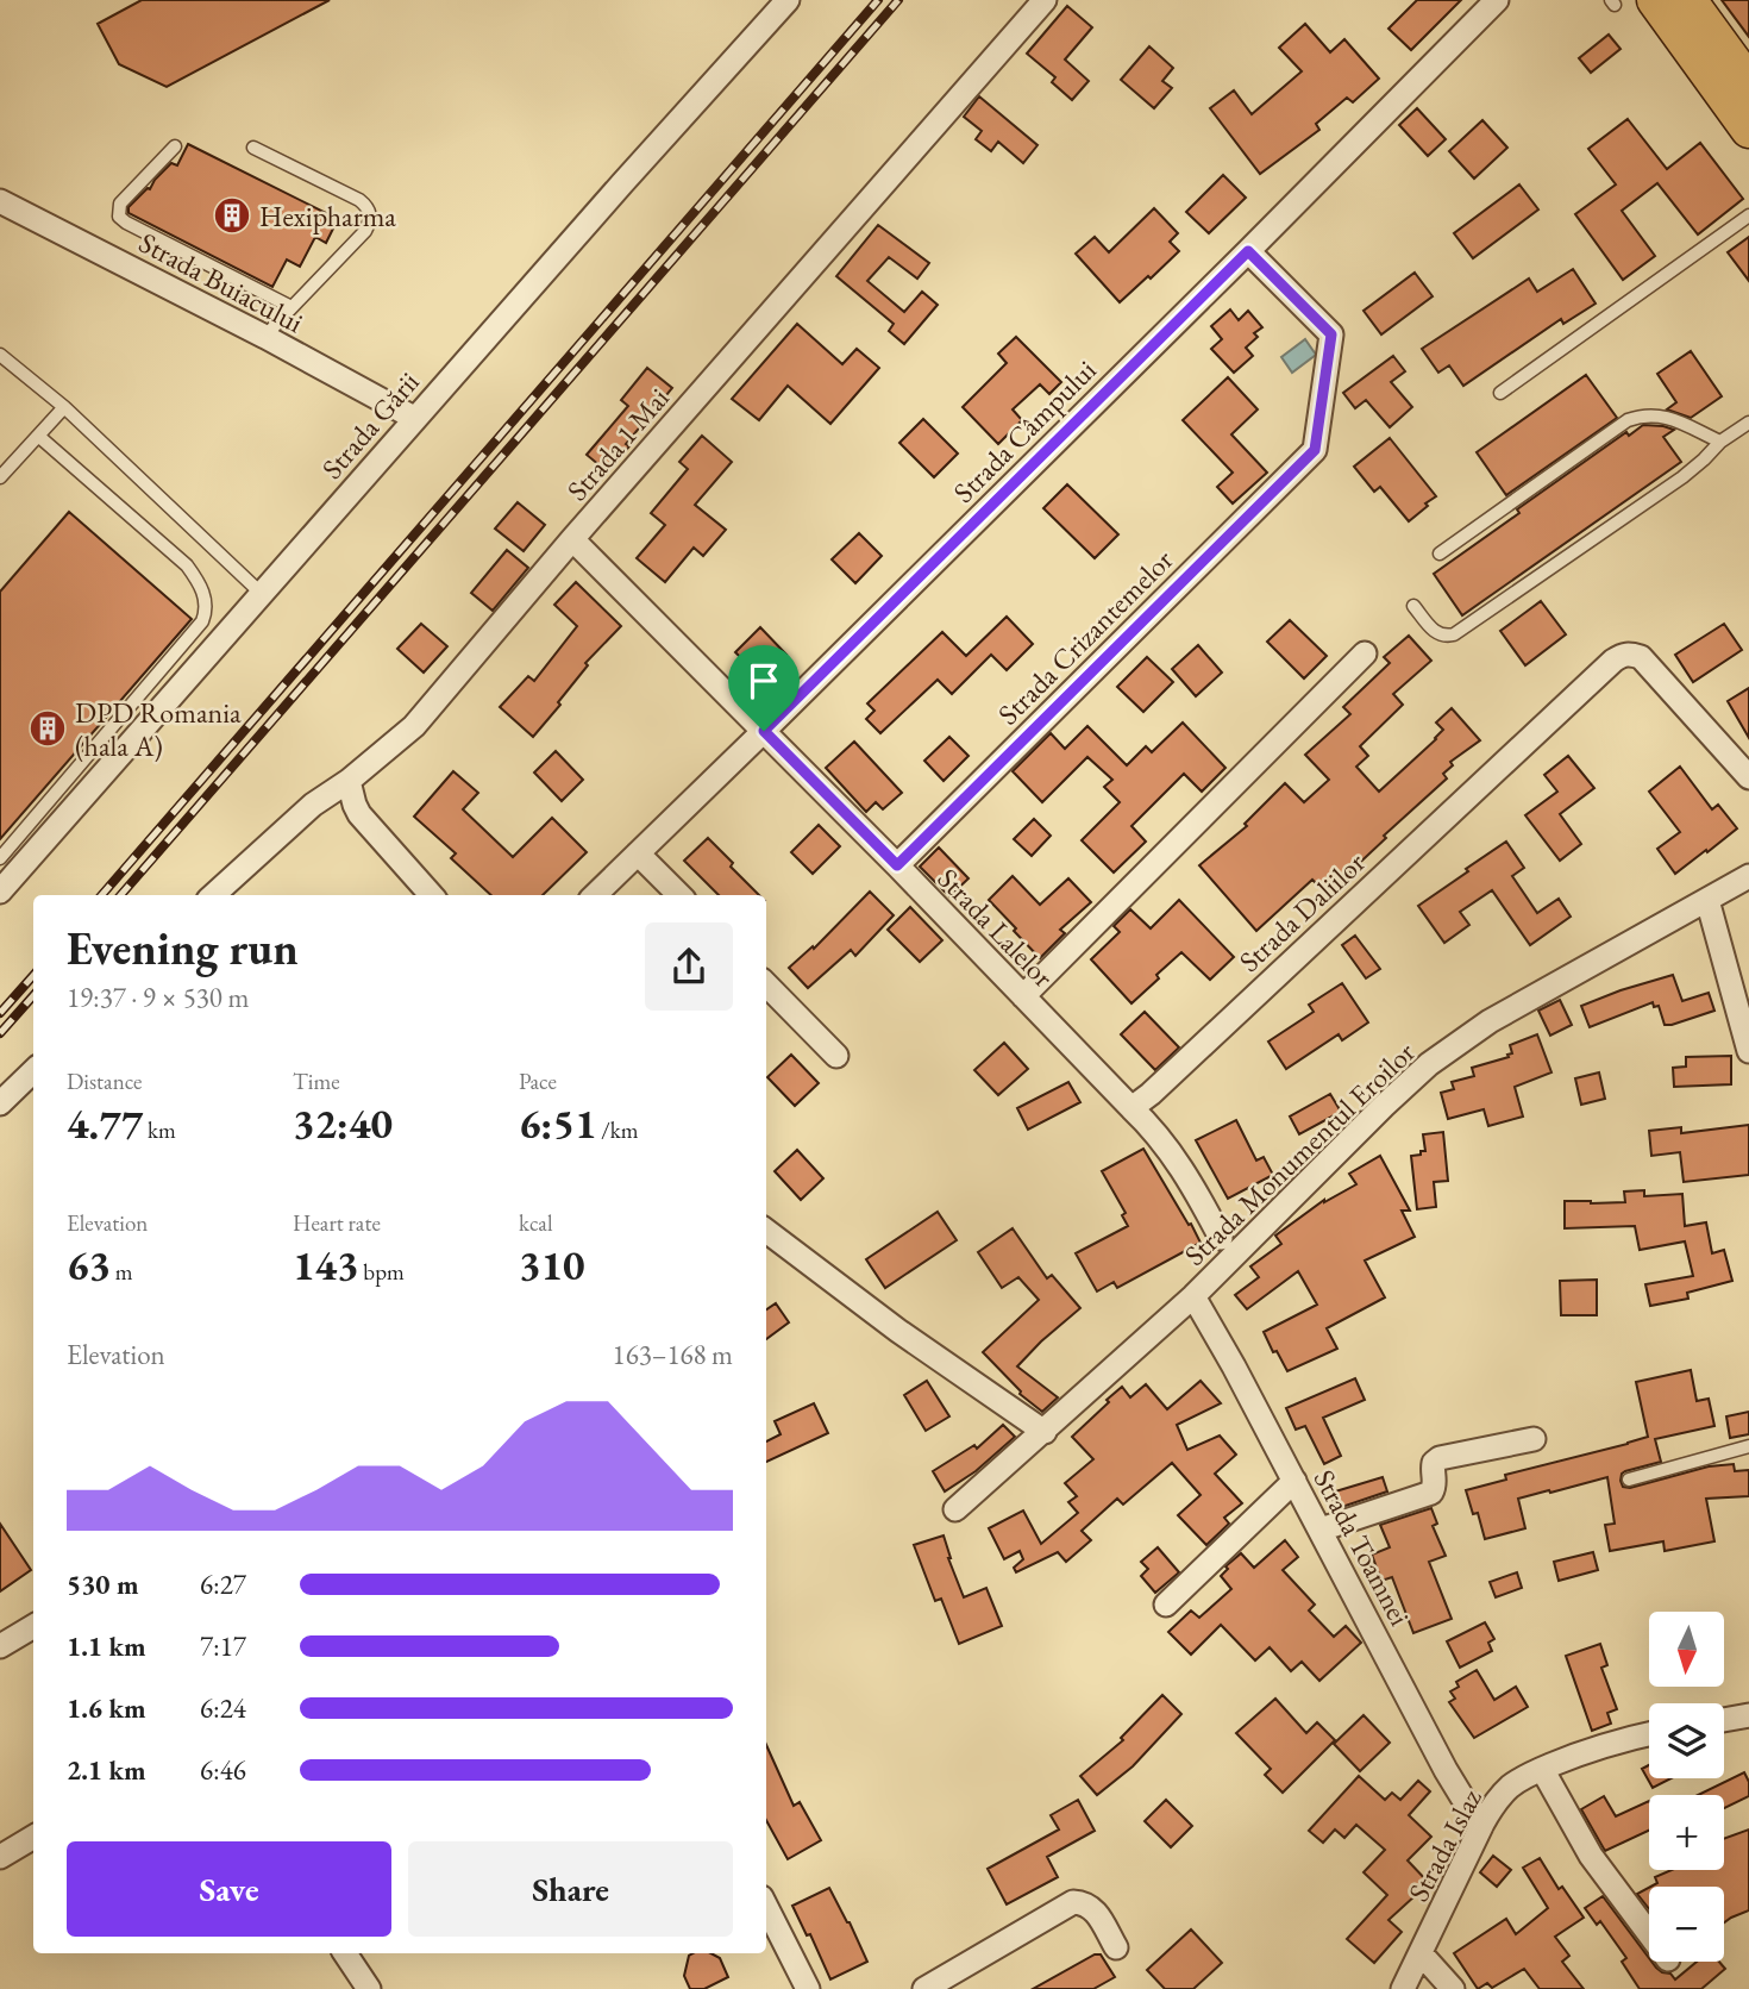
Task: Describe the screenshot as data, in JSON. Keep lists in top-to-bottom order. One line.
{"streets":{"street":["Strada Buiacului","Strada Gării","Strada Câmpului","Strada 1 Mai","Strada Crizantemelor","Strada Daliilor","Strada Lalelor","Strada Monumentul Eroilor","Strada Toamnei","Strada Islaz"]},"crossings":[["Strada Buiacului","Strada Gării"],["Strada Câmpului","Strada Crizantemelor"],["Strada Câmpului","Strada Lalelor"],["Strada 1 Mai","Strada Lalelor"],["Strada Crizantemelor","Strada Lalelor"],["Strada Daliilor","Strada Lalelor"],["Strada Monumentul Eroilor","Strada Toamnei"],["Strada Toamnei","Strada Islaz"]],"places":{"building":["Hexipharma","DPD Romania (hala A)"]},"north":"bottom","page":{"heading":["Evening run","19:37 · 9 × 530 m"],"stats":[["Distance","4.77 km"],["Time","32:40"],["Pace","6:51 /km"],["Elevation","63 m"],["Heart rate","143 bpm"],["kcal","310"]],"chart":["Elevation","163–168 m"],"list":[{"name":"530 m","note":"6:27"},{"name":"1.1 km","note":"7:17"},{"name":"1.6 km","note":"6:24"},{"name":"2.1 km","note":"6:46"}],"map_buttons":["+","−"],"buttons":["Save","Share"]}}
